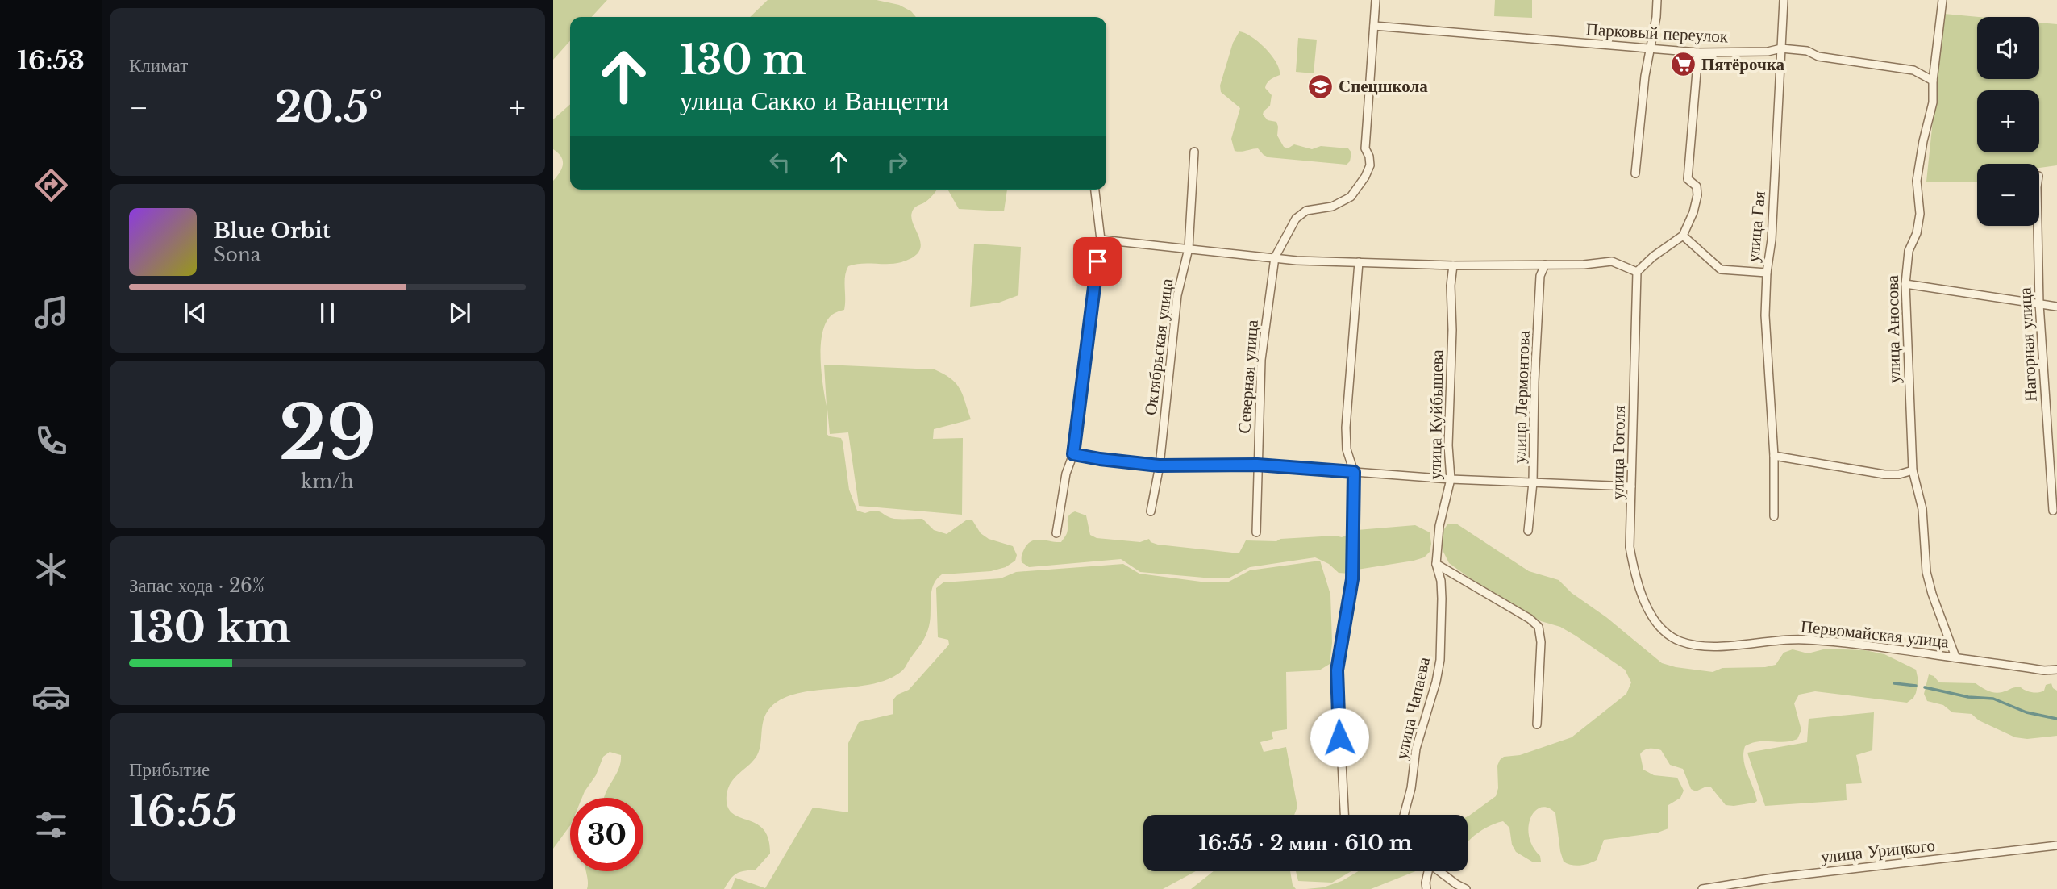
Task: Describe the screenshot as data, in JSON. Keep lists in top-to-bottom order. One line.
{"streets":{"street":["Парковый переулок","улица Гая","улица Аносова","Нагорная улица","Октябрьская улица","Северная улица","улица Лермонтова","улица Куйбышева","улица Гоголя","Первомайская улица","улица Чапаева","улица Урицкого"]},"crossings":[["Парковый переулок","улица Гая"],["Парковый переулок","улица Аносова"],["улица Аносова","Первомайская улица"],["улица Куйбышева","улица Чапаева"],["улица Гоголя","Первомайская улица"]],"places":{"supermarket":["Пятёрочка"],"school or university":["Спецшкола"]},"page":{"tabs":"16:53","tile":["Климат",["29","km/h"],["Запас хода · 26%","130 km"],["Прибытие","16:55"]],"map_buttons":["+","−"],"turn":["130 m","улица Сакко и Ванцетти"],"heat":["−","20.5°","+"],"song":["Blue Orbit","Sona"],"limit":"30","trip":"16:55 · 2 мин · 610 m"}}
